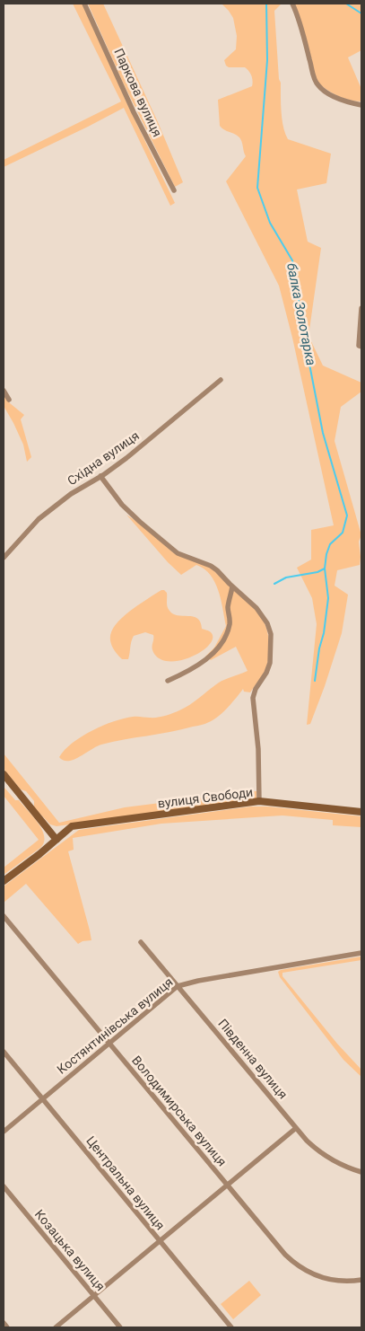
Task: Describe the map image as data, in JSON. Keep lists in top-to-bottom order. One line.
{"streets":{"street":["Паркова вулиця","Східна вулиця","вулиця Свободи","Костянтинівська вулиця","Південна вулиця","Володимирська вулиця","Центральна вулиця","Козацька вулиця"]},"crossings":[["Костянтинівська вулиця","Південна вулиця"],["Костянтинівська вулиця","Володимирська вулиця"],["Костянтинівська вулиця","Центральна вулиця"]],"water":["балка Золотарка"]}
